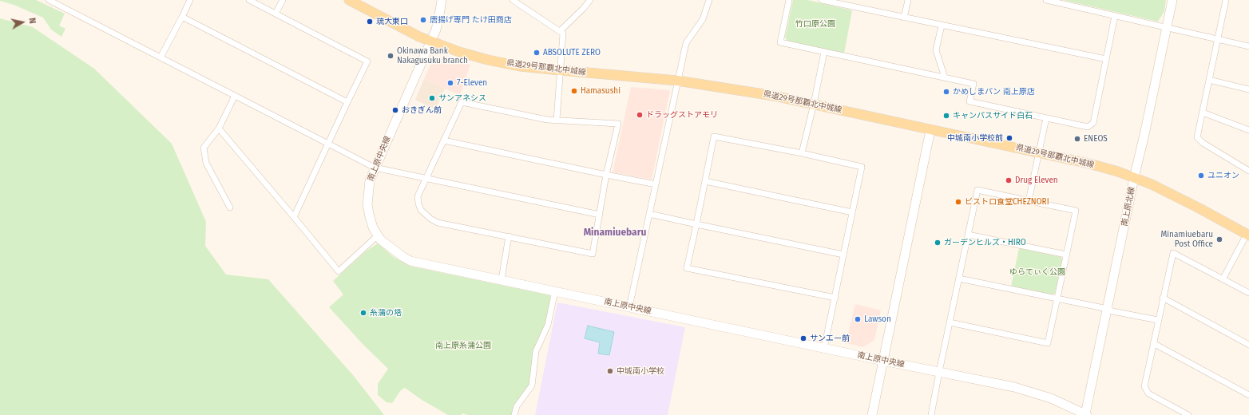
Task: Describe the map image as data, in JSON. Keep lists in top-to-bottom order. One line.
{"streets":{"main road":["県道29号那覇北中城線"],"street":["南上原中央線","南上原北線"]},"crossings":[["県道29号那覇北中城線","南上原中央線"],["県道29号那覇北中城線","南上原北線"],["南上原中央線","南上原北線"]],"districts":["Minamiuebaru"],"parks":["竹口原公園","ゆらてぃく公園","南上原糸蒲公園"],"places":["唐揚げ専門 たけ田商店","琉大東口","ABSOLUTE ZERO","Okinawa Bank Nakagusuku branch","7-Eleven","Hamasushi","かめしまパン 南上原店","サンアネシス","おきぎん前","ドラッグストアモリ","キャンパスサイド白石","中城南小学校前","ENEOS","ユニオン","Drug Eleven","ビストロ食堂CHEZNORI","Minamiuebaru Post Office","ガーデンヒルズ・HIRO","糸蒲の塔","Lawson","サンエー前","中城南小学校"],"north":"right"}
